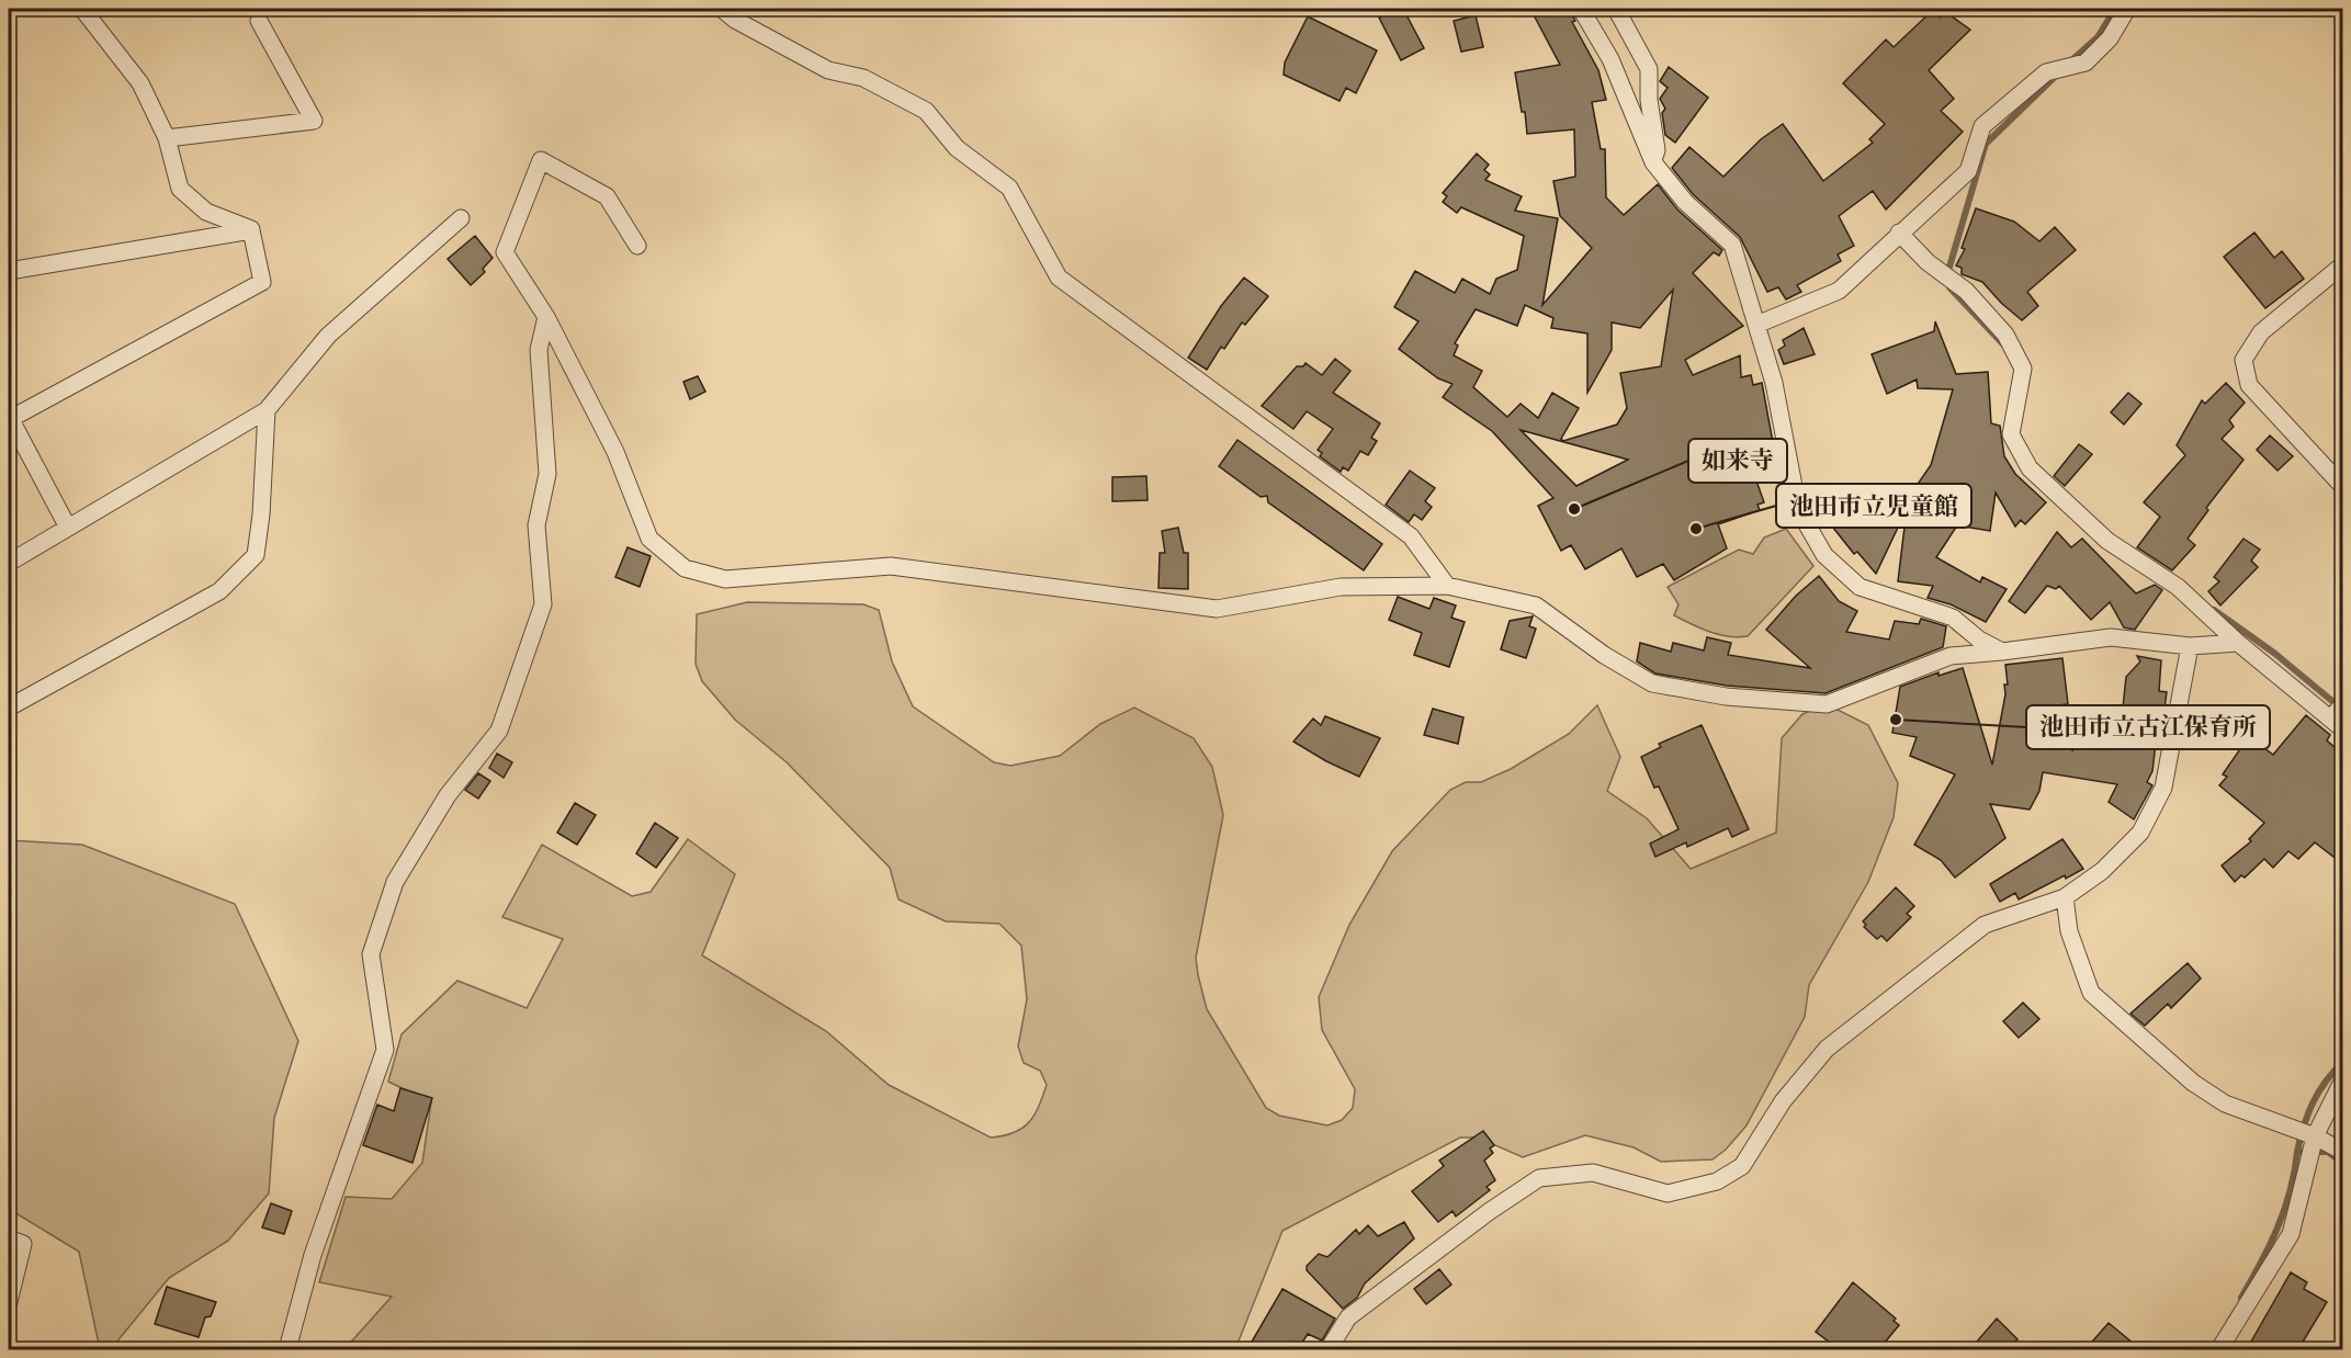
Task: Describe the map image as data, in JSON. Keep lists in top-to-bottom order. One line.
{"places":["如来寺","池田市立児童館","池田市立古江保育所"]}
